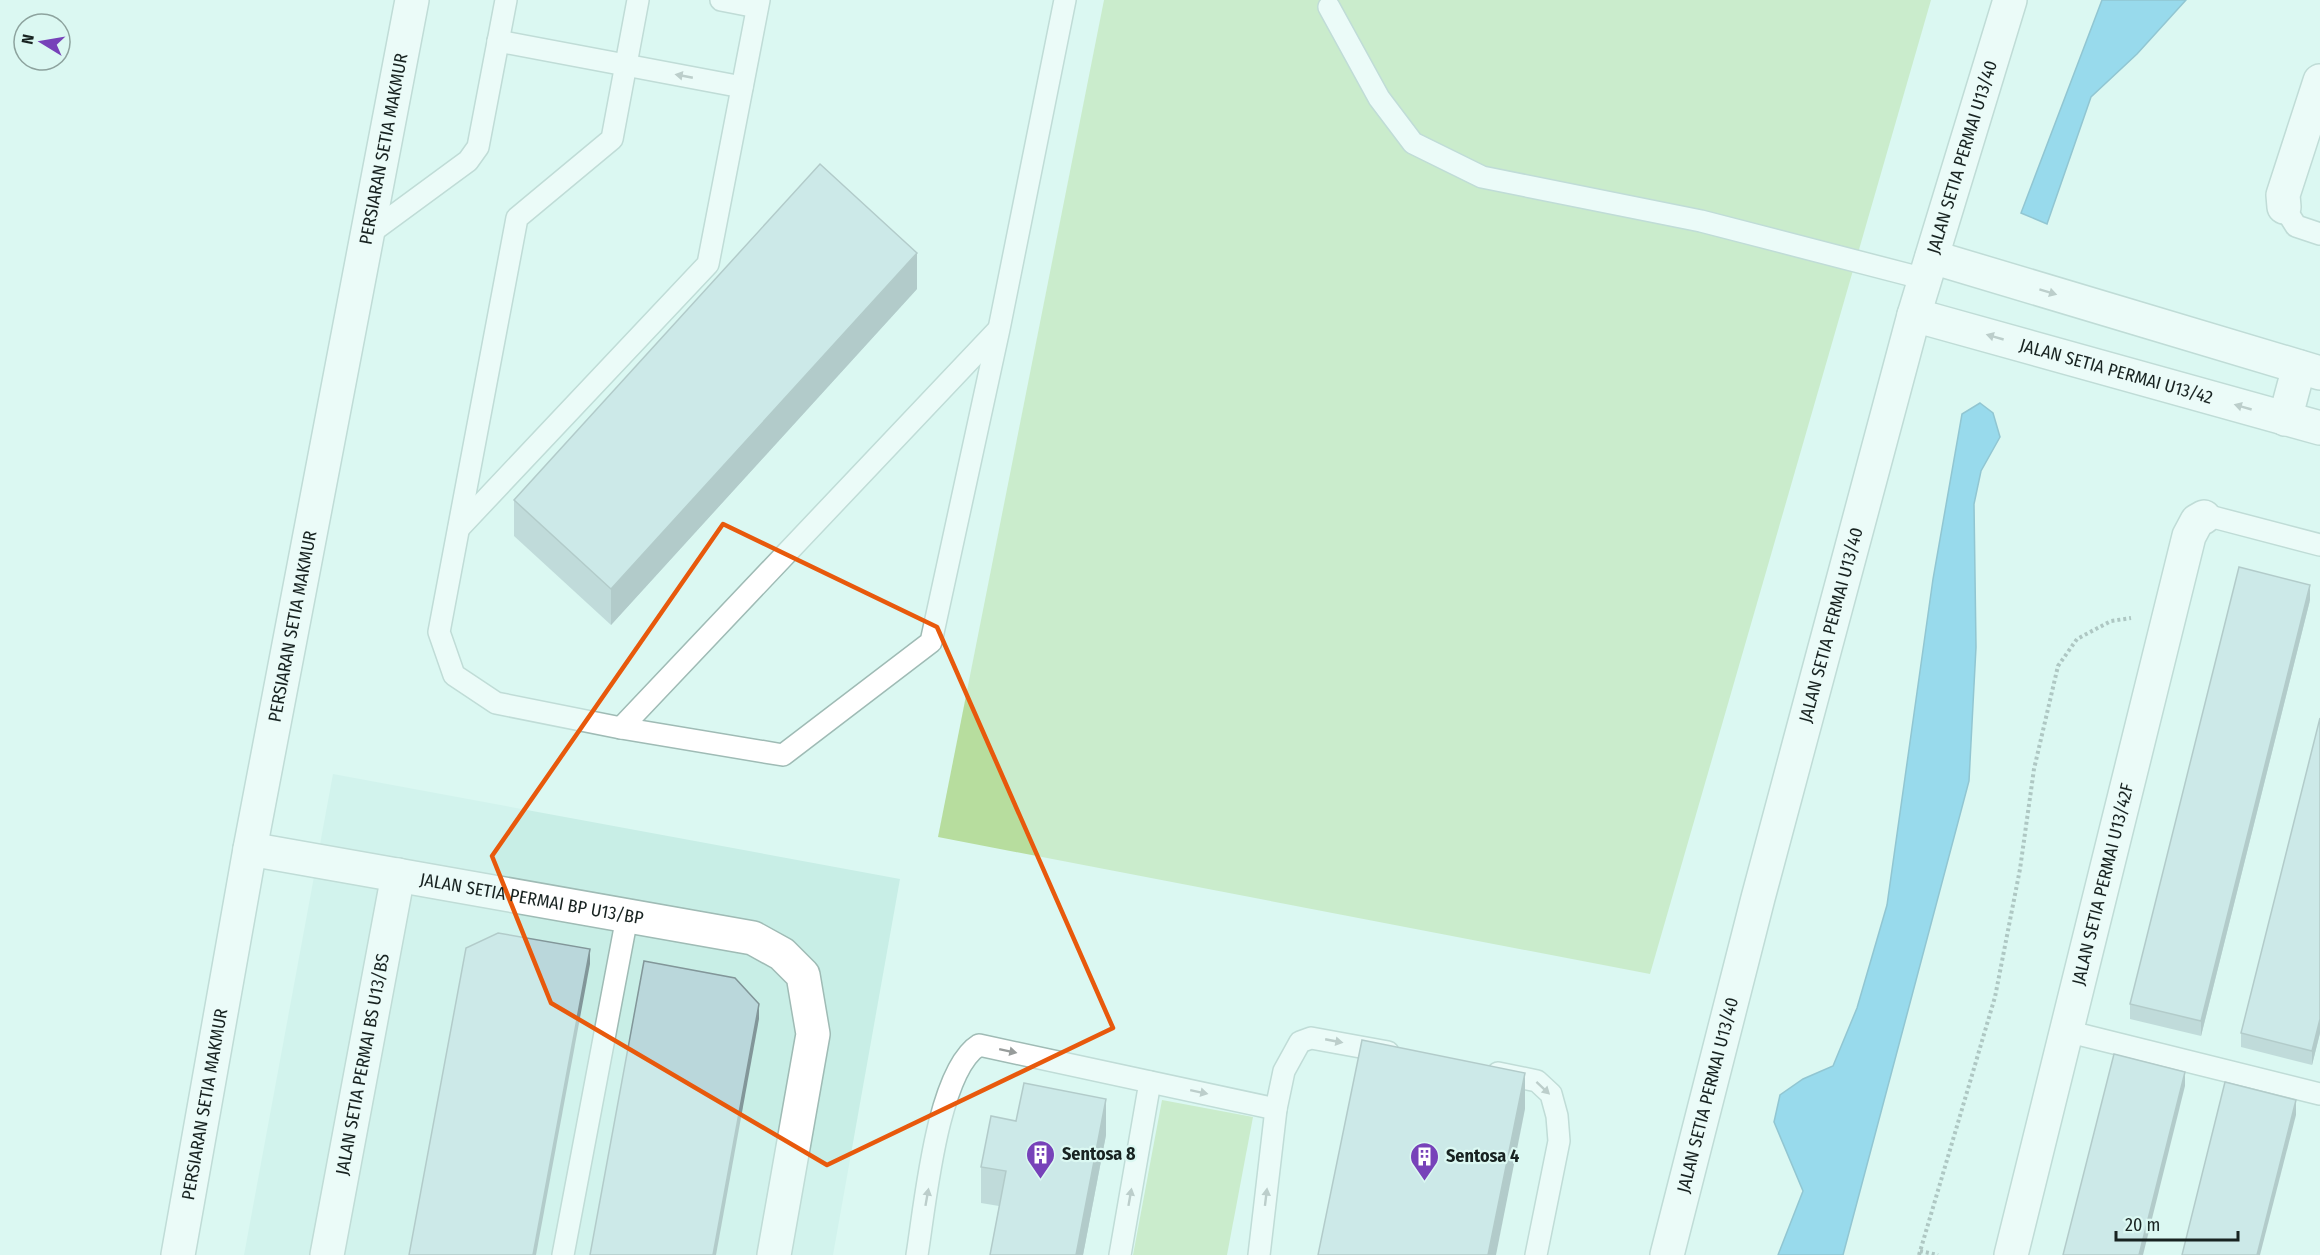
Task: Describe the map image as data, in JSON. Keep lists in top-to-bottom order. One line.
{"streets":{"street":["PERSIARAN SETIA MAKMUR","JALAN SETIA PERMAI U13/40","JALAN SETIA PERMAI U13/42","JALAN SETIA PERMAI U13/42F","JALAN SETIA PERMAI BP U13/BP","JALAN SETIA PERMAI BS U13/BS"]},"crossings":[["PERSIARAN SETIA MAKMUR","JALAN SETIA PERMAI BP U13/BP"],["JALAN SETIA PERMAI U13/40","JALAN SETIA PERMAI U13/42"],["JALAN SETIA PERMAI BP U13/BP","JALAN SETIA PERMAI BS U13/BS"]],"places":{"building":["Sentosa 8","Sentosa 4"]},"scale_bar":"20 m","north":"left"}
